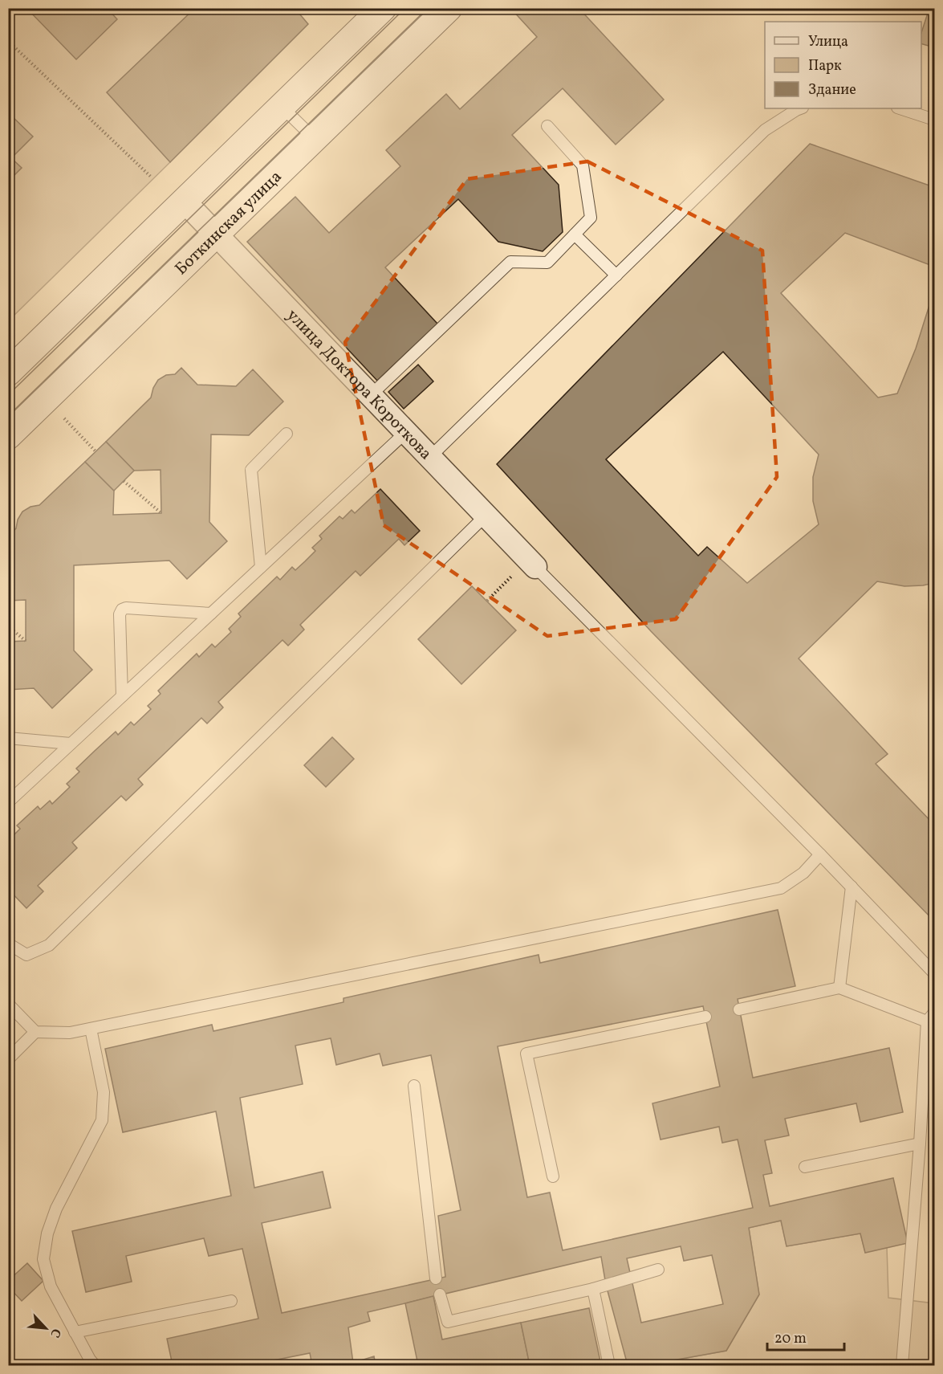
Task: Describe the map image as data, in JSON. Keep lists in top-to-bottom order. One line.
{"streets":{"main road":["Боткинская улица"],"street":["улица Доктора Короткова"]},"crossings":[["Боткинская улица","улица Доктора Короткова"]],"legend":["Улица","Парк","Здание"],"scale_bar":"20 m","north":"bottom right"}
